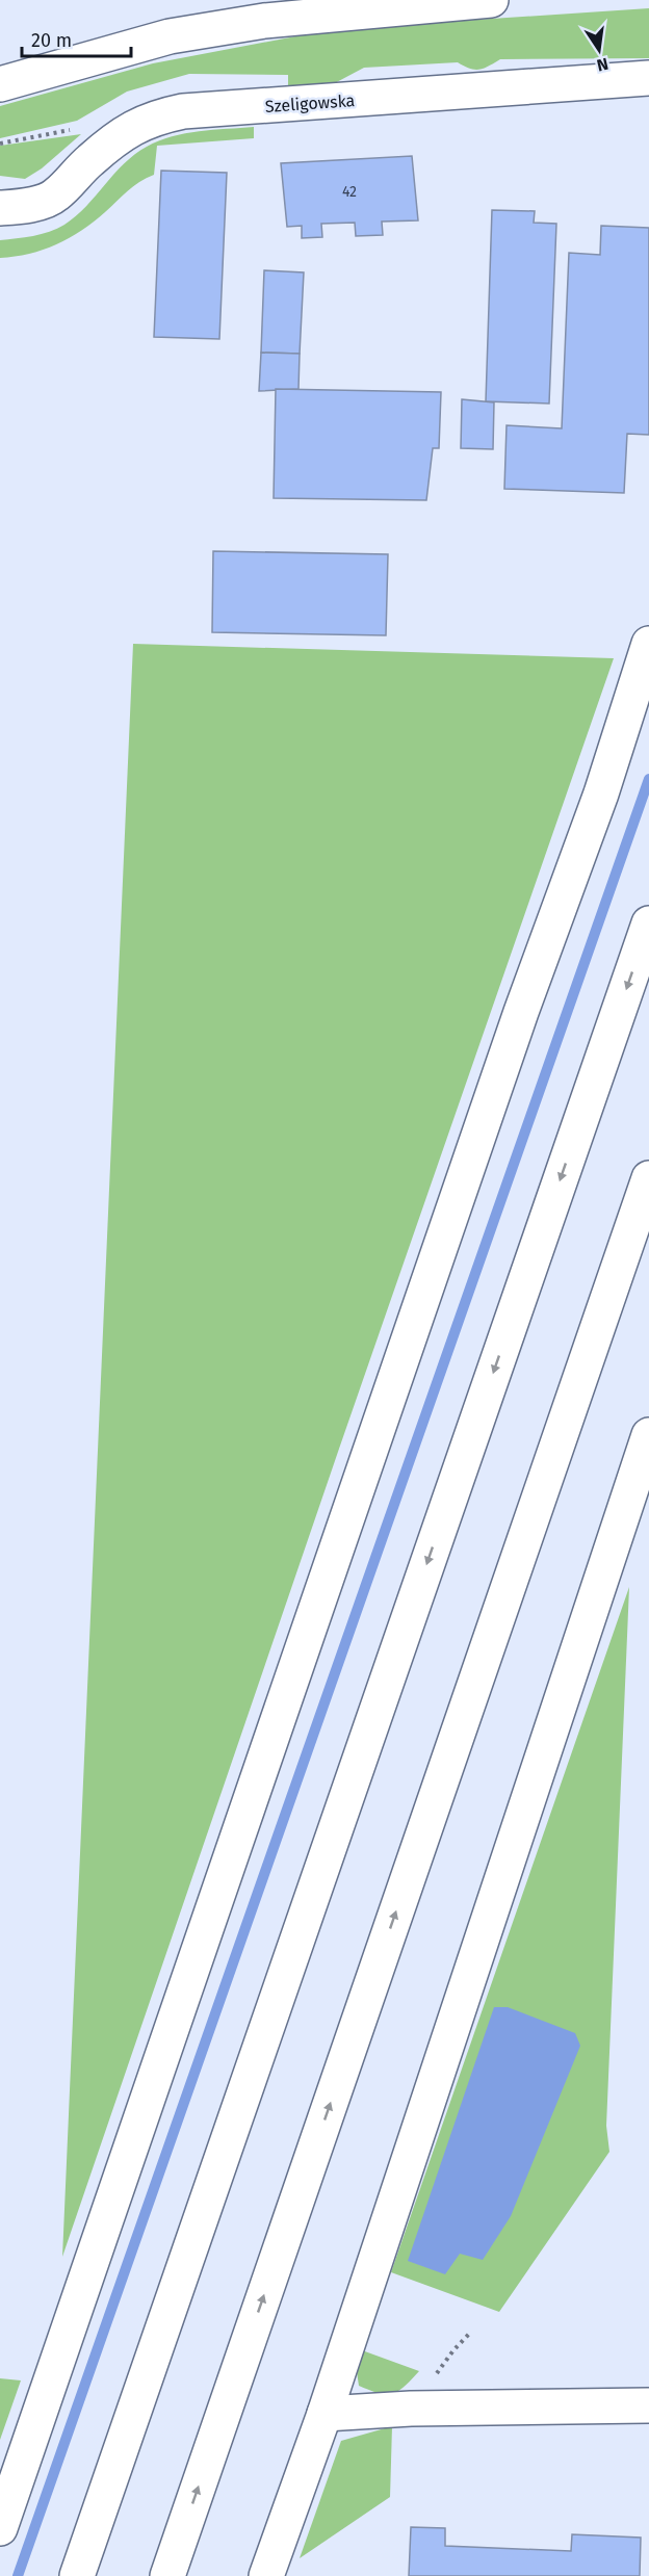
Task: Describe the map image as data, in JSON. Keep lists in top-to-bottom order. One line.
{"streets":{"main road":["Szeligowska"]},"house_numbers":["42"],"scale_bar":"20 m","north":"bottom"}
